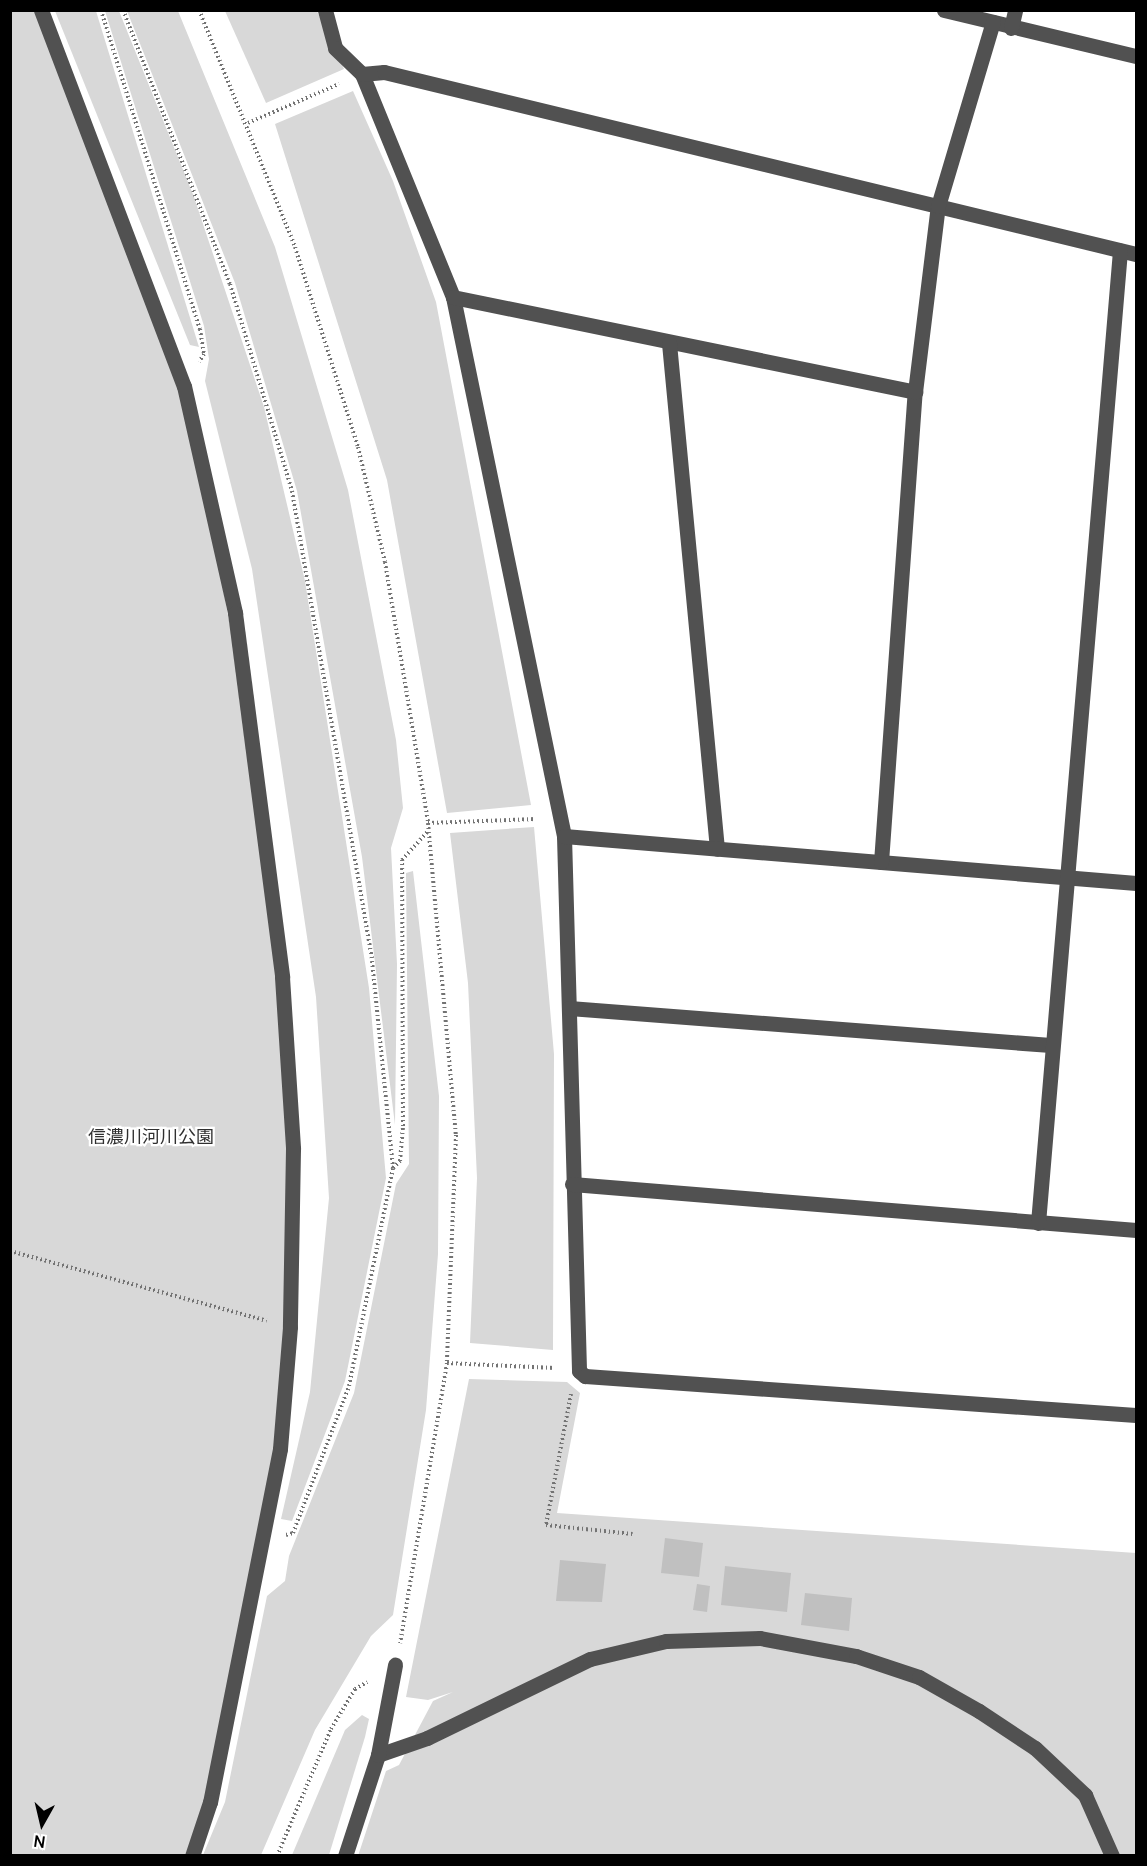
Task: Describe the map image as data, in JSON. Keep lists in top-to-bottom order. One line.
{"parks":["信濃川河川公園"],"north":"bottom"}
